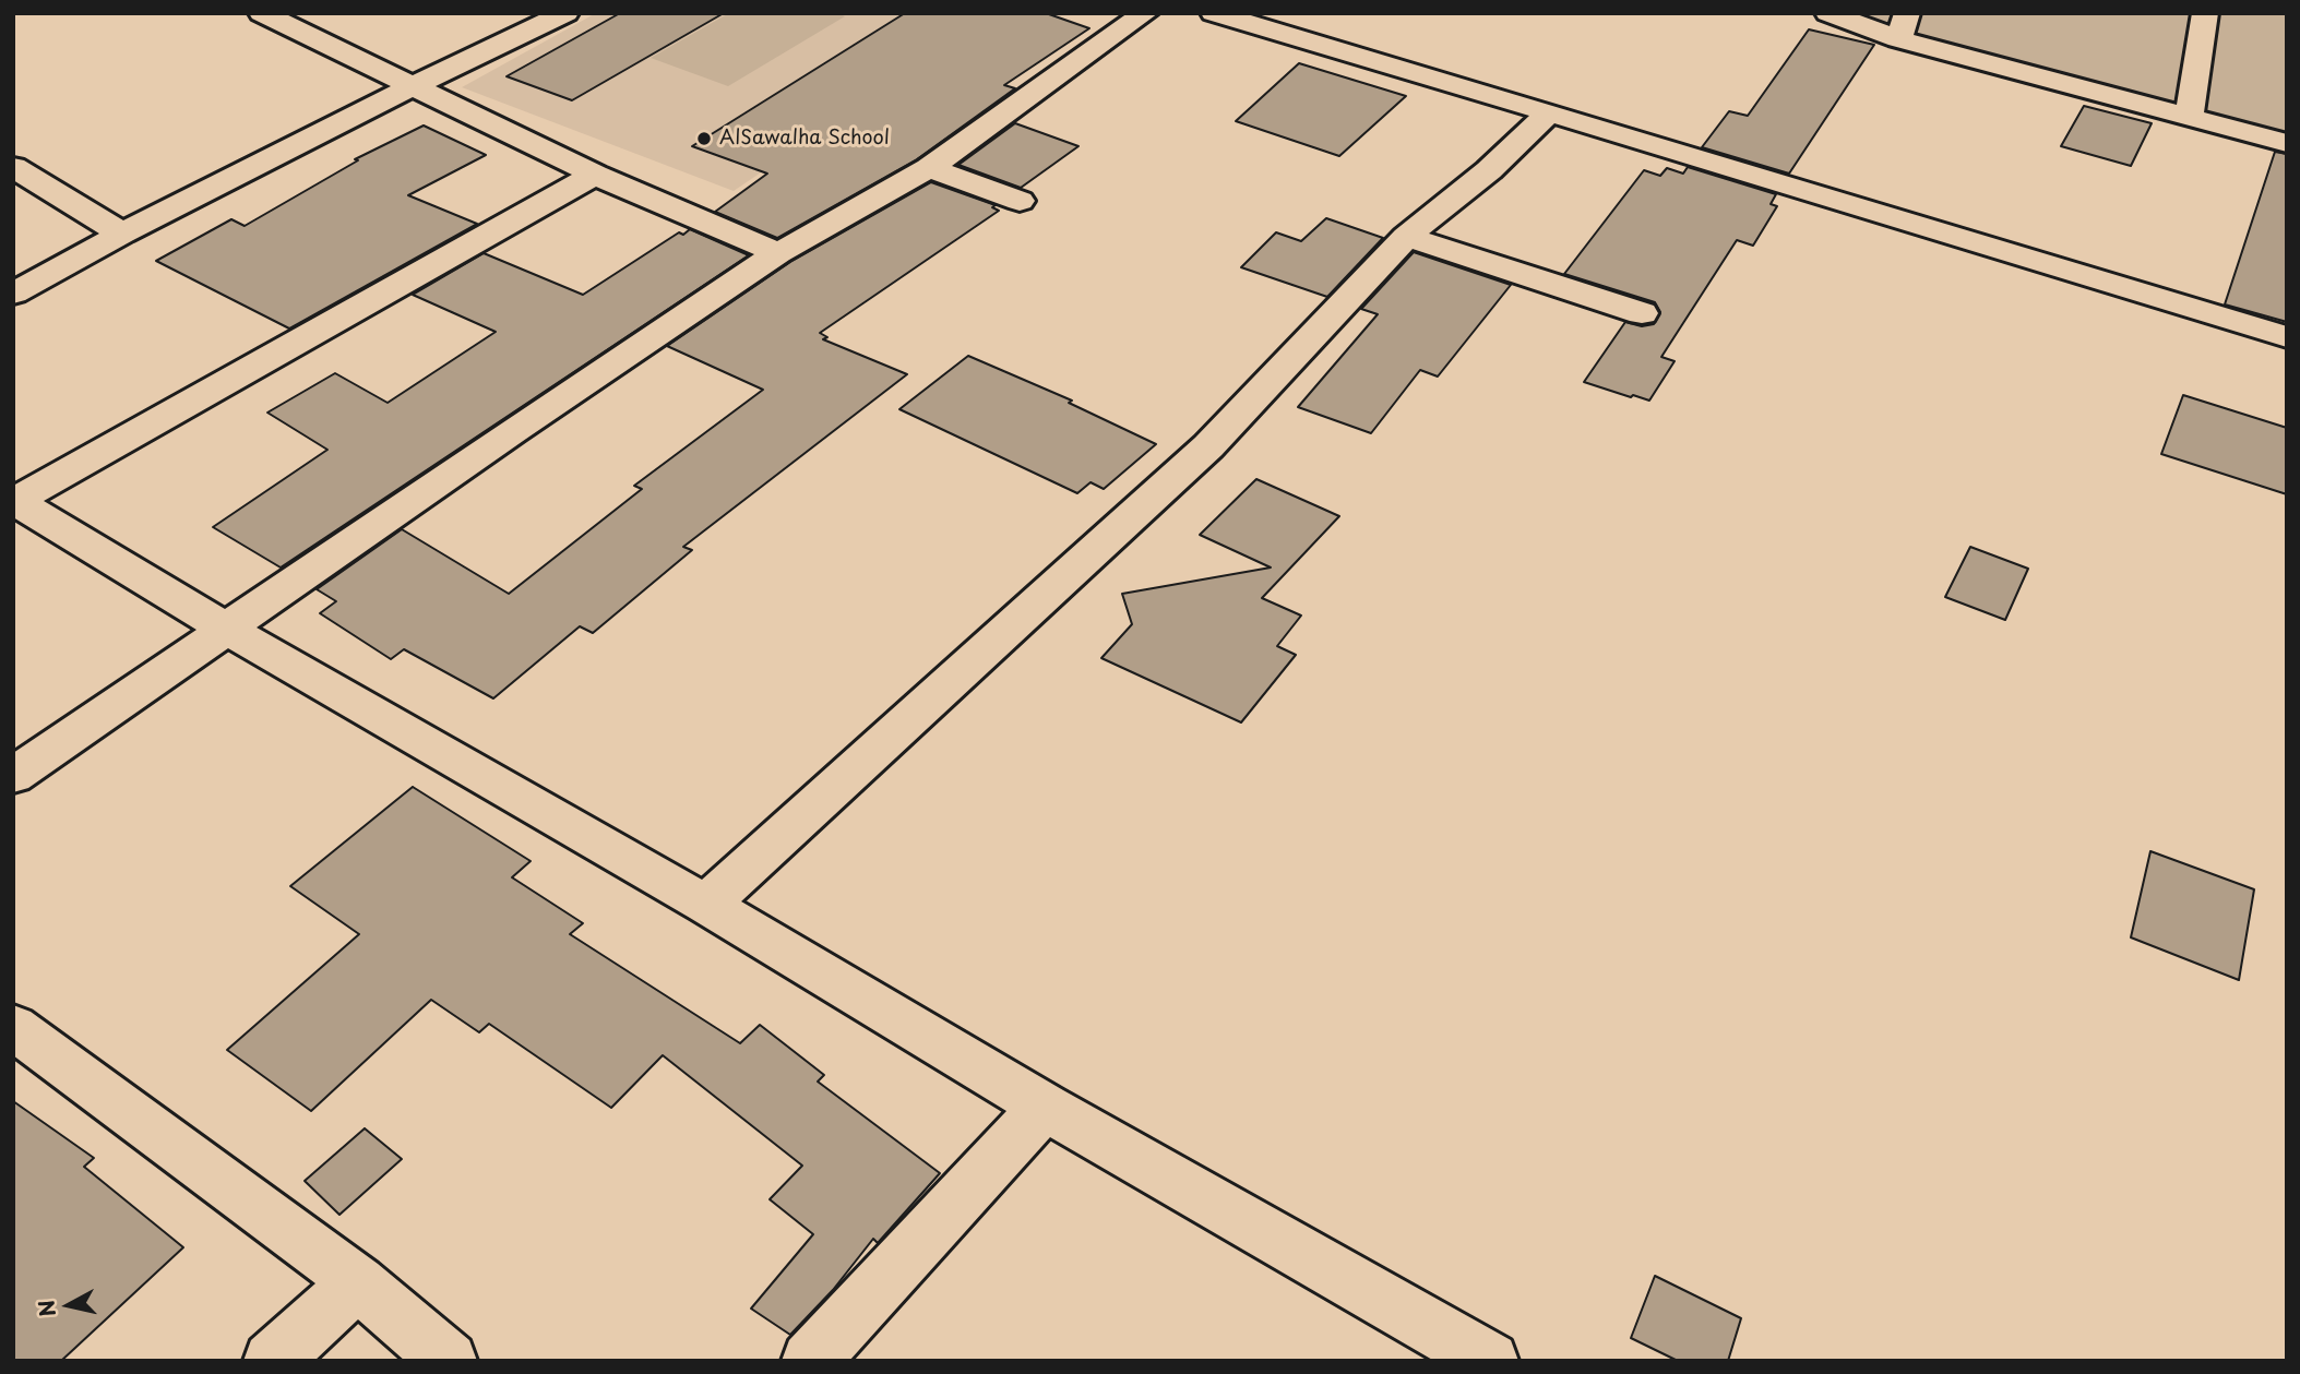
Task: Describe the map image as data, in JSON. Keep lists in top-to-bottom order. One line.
{"places":["AlSawalha School"],"north":"left"}
